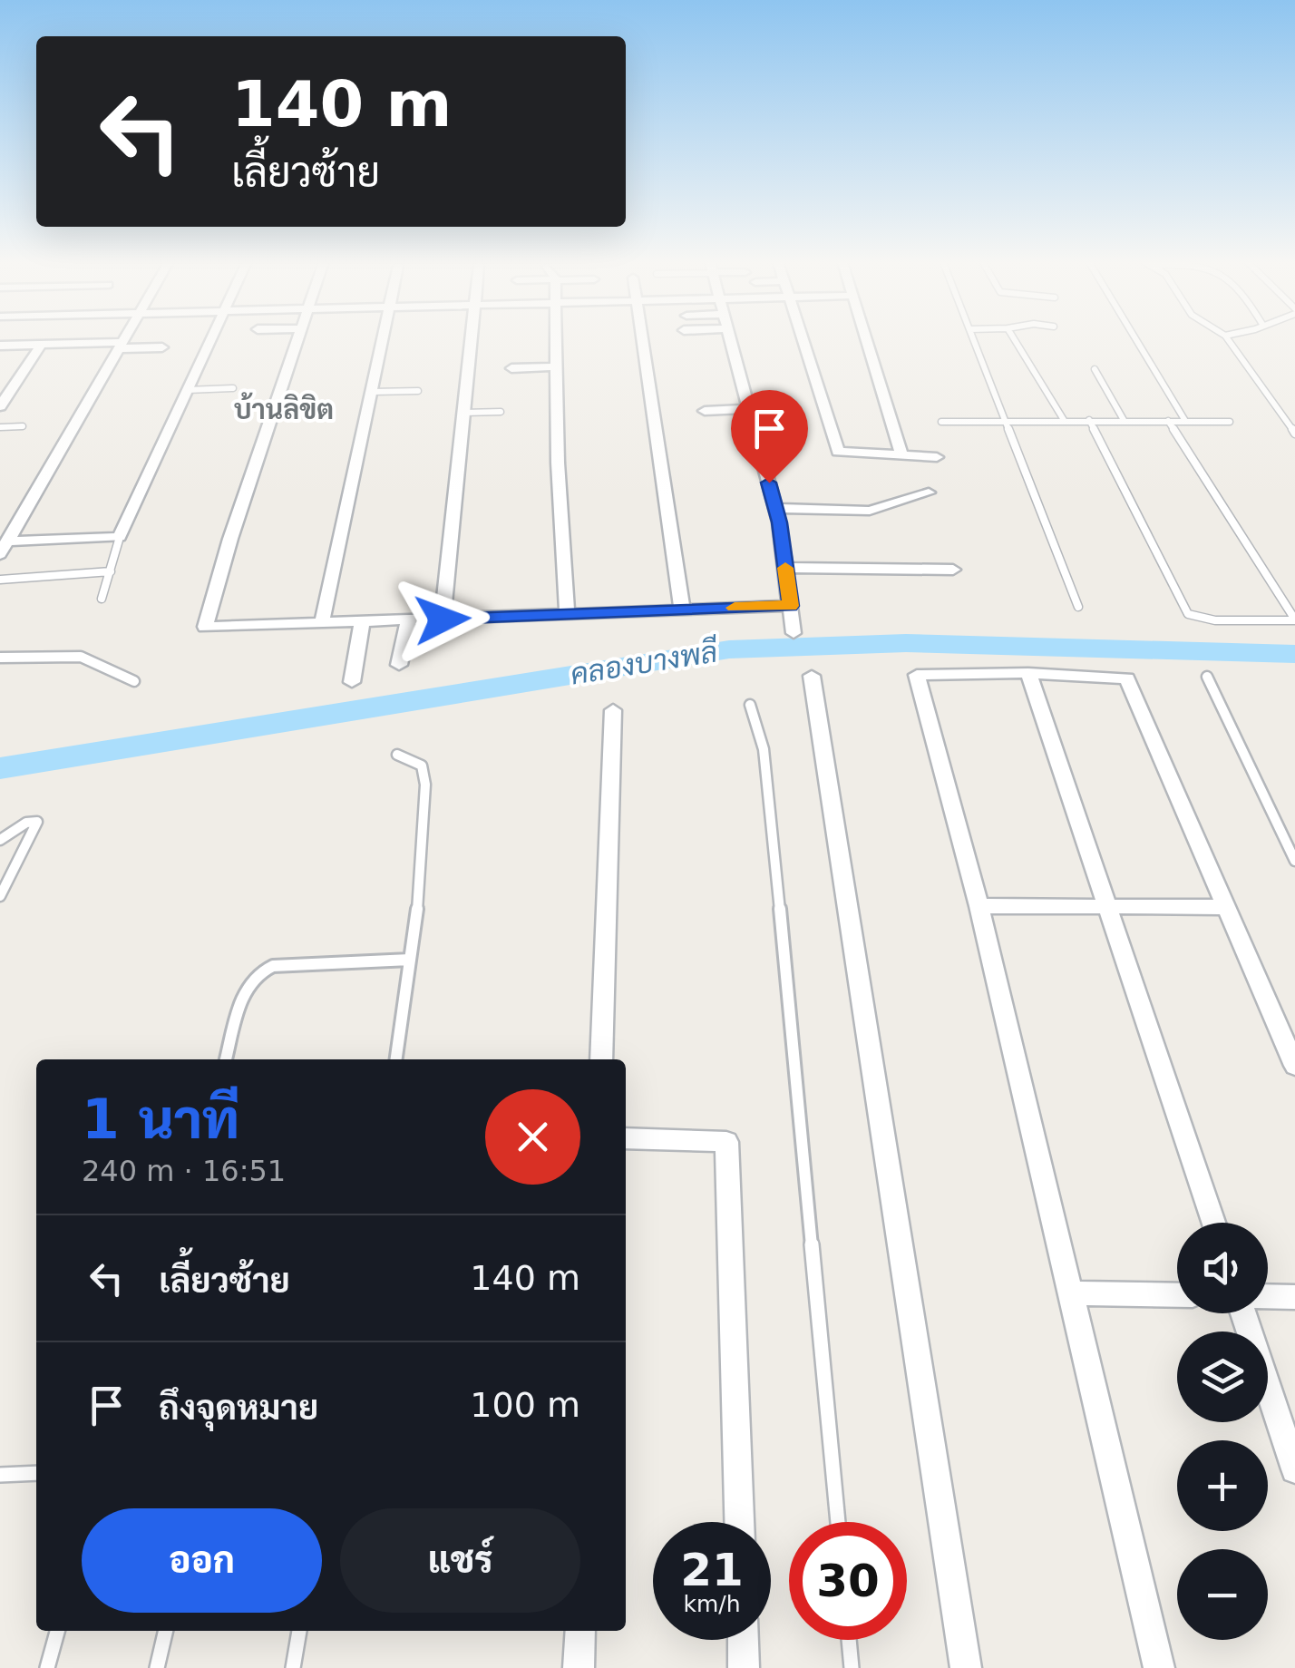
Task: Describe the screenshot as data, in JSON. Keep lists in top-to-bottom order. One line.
{"districts":["บ้านลิขิต"],"water":["คลองบางพลี"],"page":{"turn":["140 m","เลี้ยวซ้าย"],"heading":["1 นาที","240 m · 16:51"],"list":[{"name":"เลี้ยวซ้าย","value":"140 m"},{"name":"ถึงจุดหมาย","value":"100 m"}],"map_buttons":["+","−"],"buttons":["ออก","แชร์"],"speed":"21 km/h","limit":"30"}}
